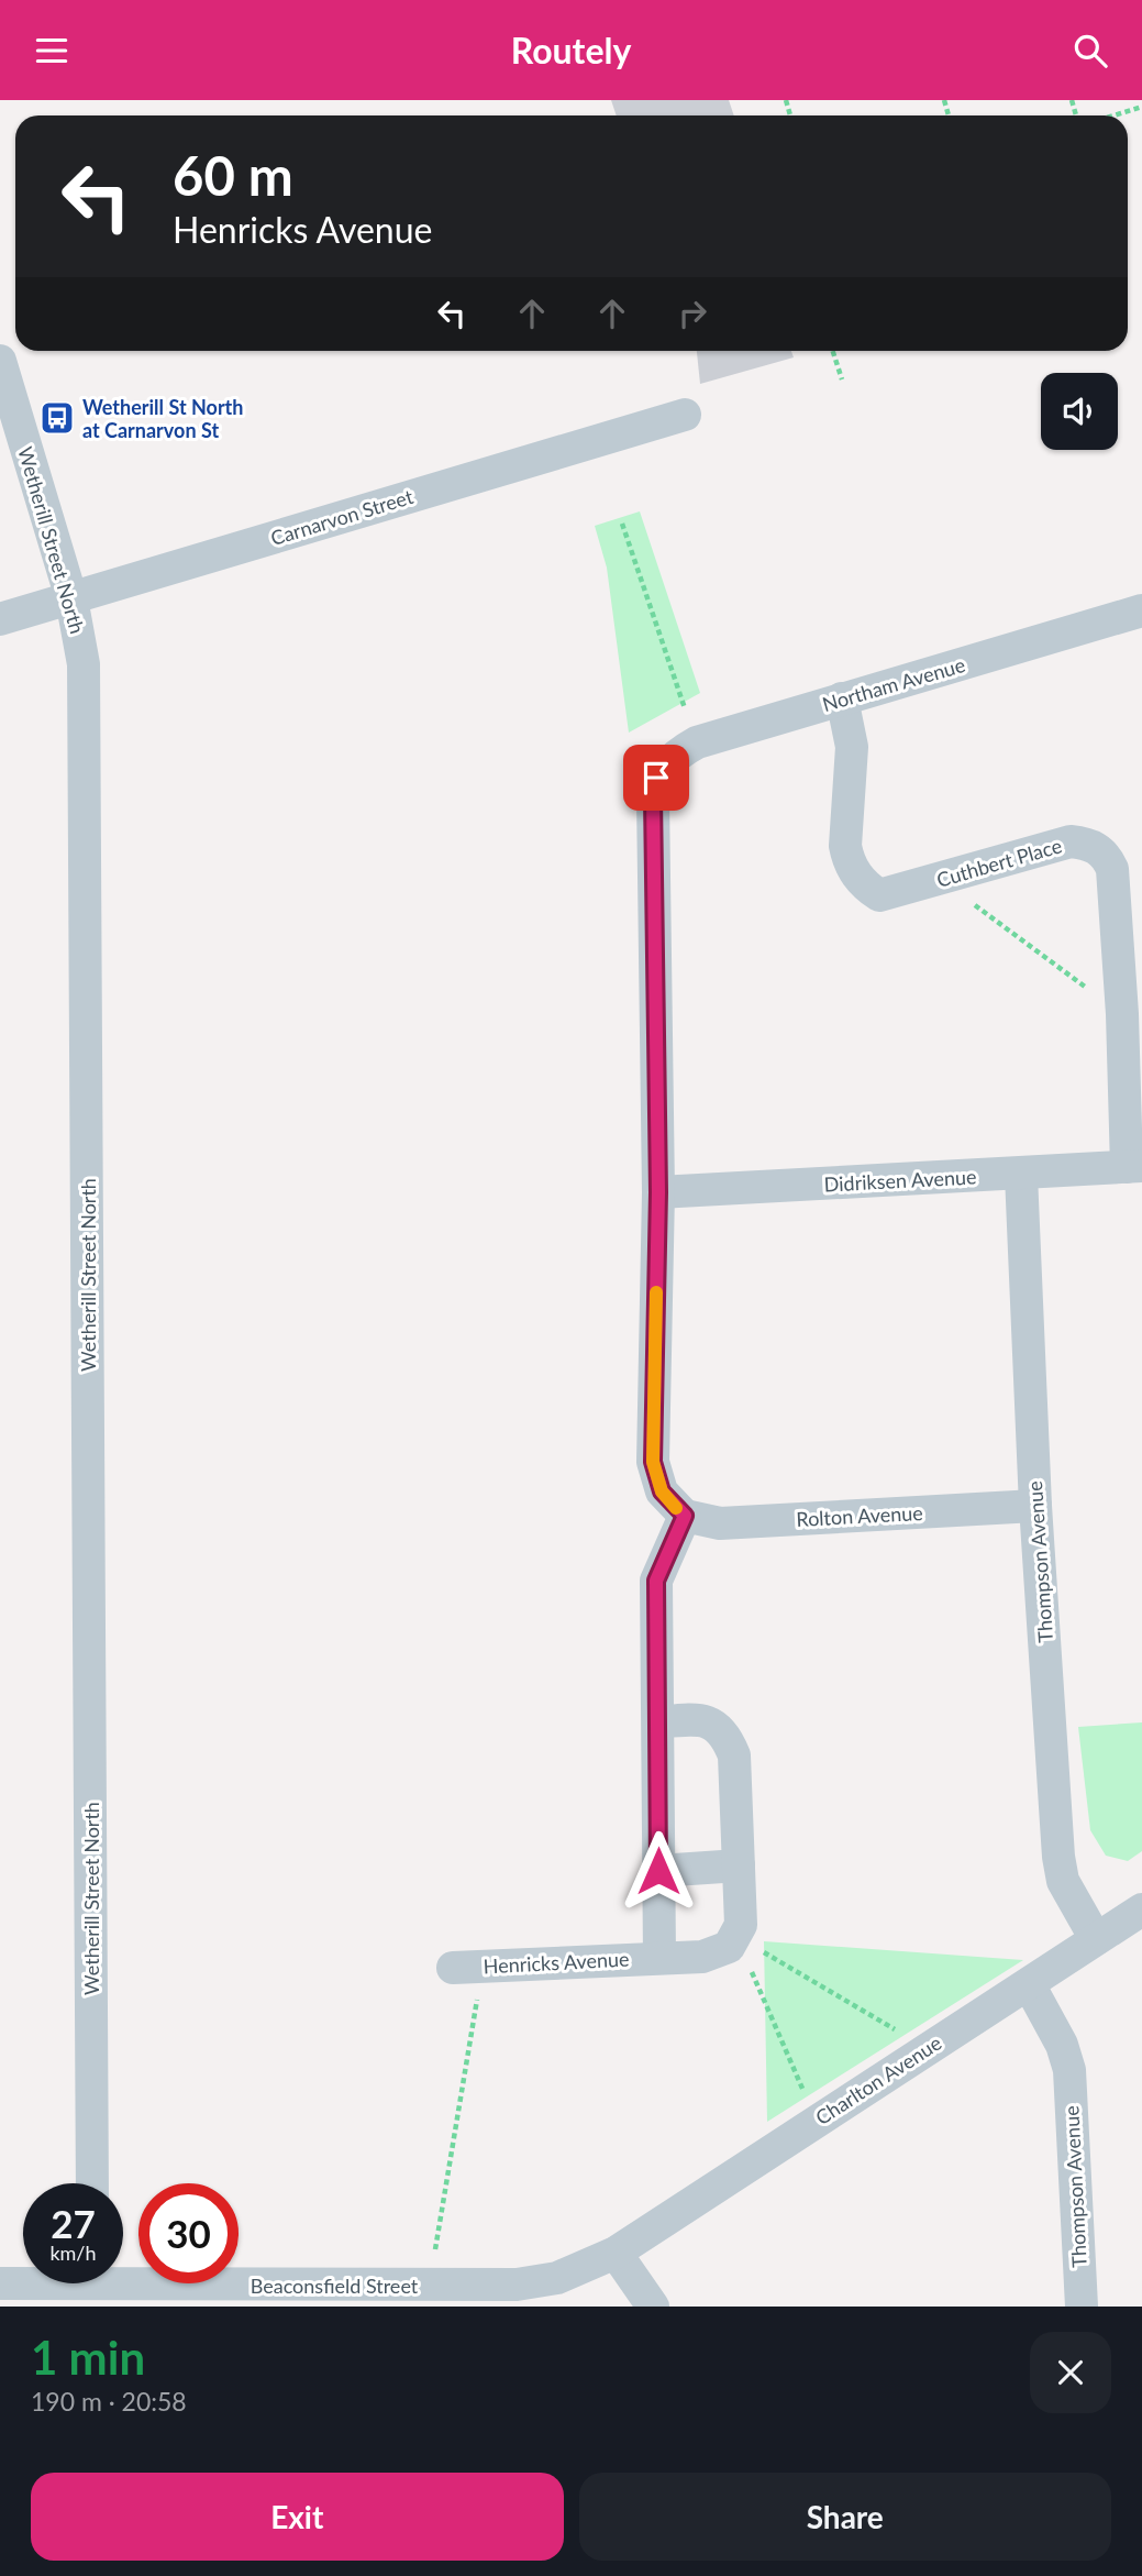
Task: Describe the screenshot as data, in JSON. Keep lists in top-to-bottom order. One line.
{"streets":{"street":["Carnarvon Street","Wetherill Street North","Northam Avenue","Cuthbert Place","Didriksen Avenue","Rolton Avenue","Thompson Avenue","Henricks Avenue","Charlton Avenue","Beaconsfield Street"]},"crossings":[["Carnarvon Street","Wetherill Street North"],["Northam Avenue","Cuthbert Place"],["Northam Avenue","Didriksen Avenue"],["Cuthbert Place","Didriksen Avenue"],["Didriksen Avenue","Thompson Avenue"],["Rolton Avenue","Thompson Avenue"],["Thompson Avenue","Charlton Avenue"],["Charlton Avenue","Beaconsfield Street"]],"places":{"bus stop":["Wetherill St North at Carnarvon St"]},"page":{"header":"Routely","turn":["60 m","Henricks Avenue"],"speed":"27 km/h","limit":"30","heading":["1 min","190 m · 20:58"],"buttons":["Exit","Share"]}}
